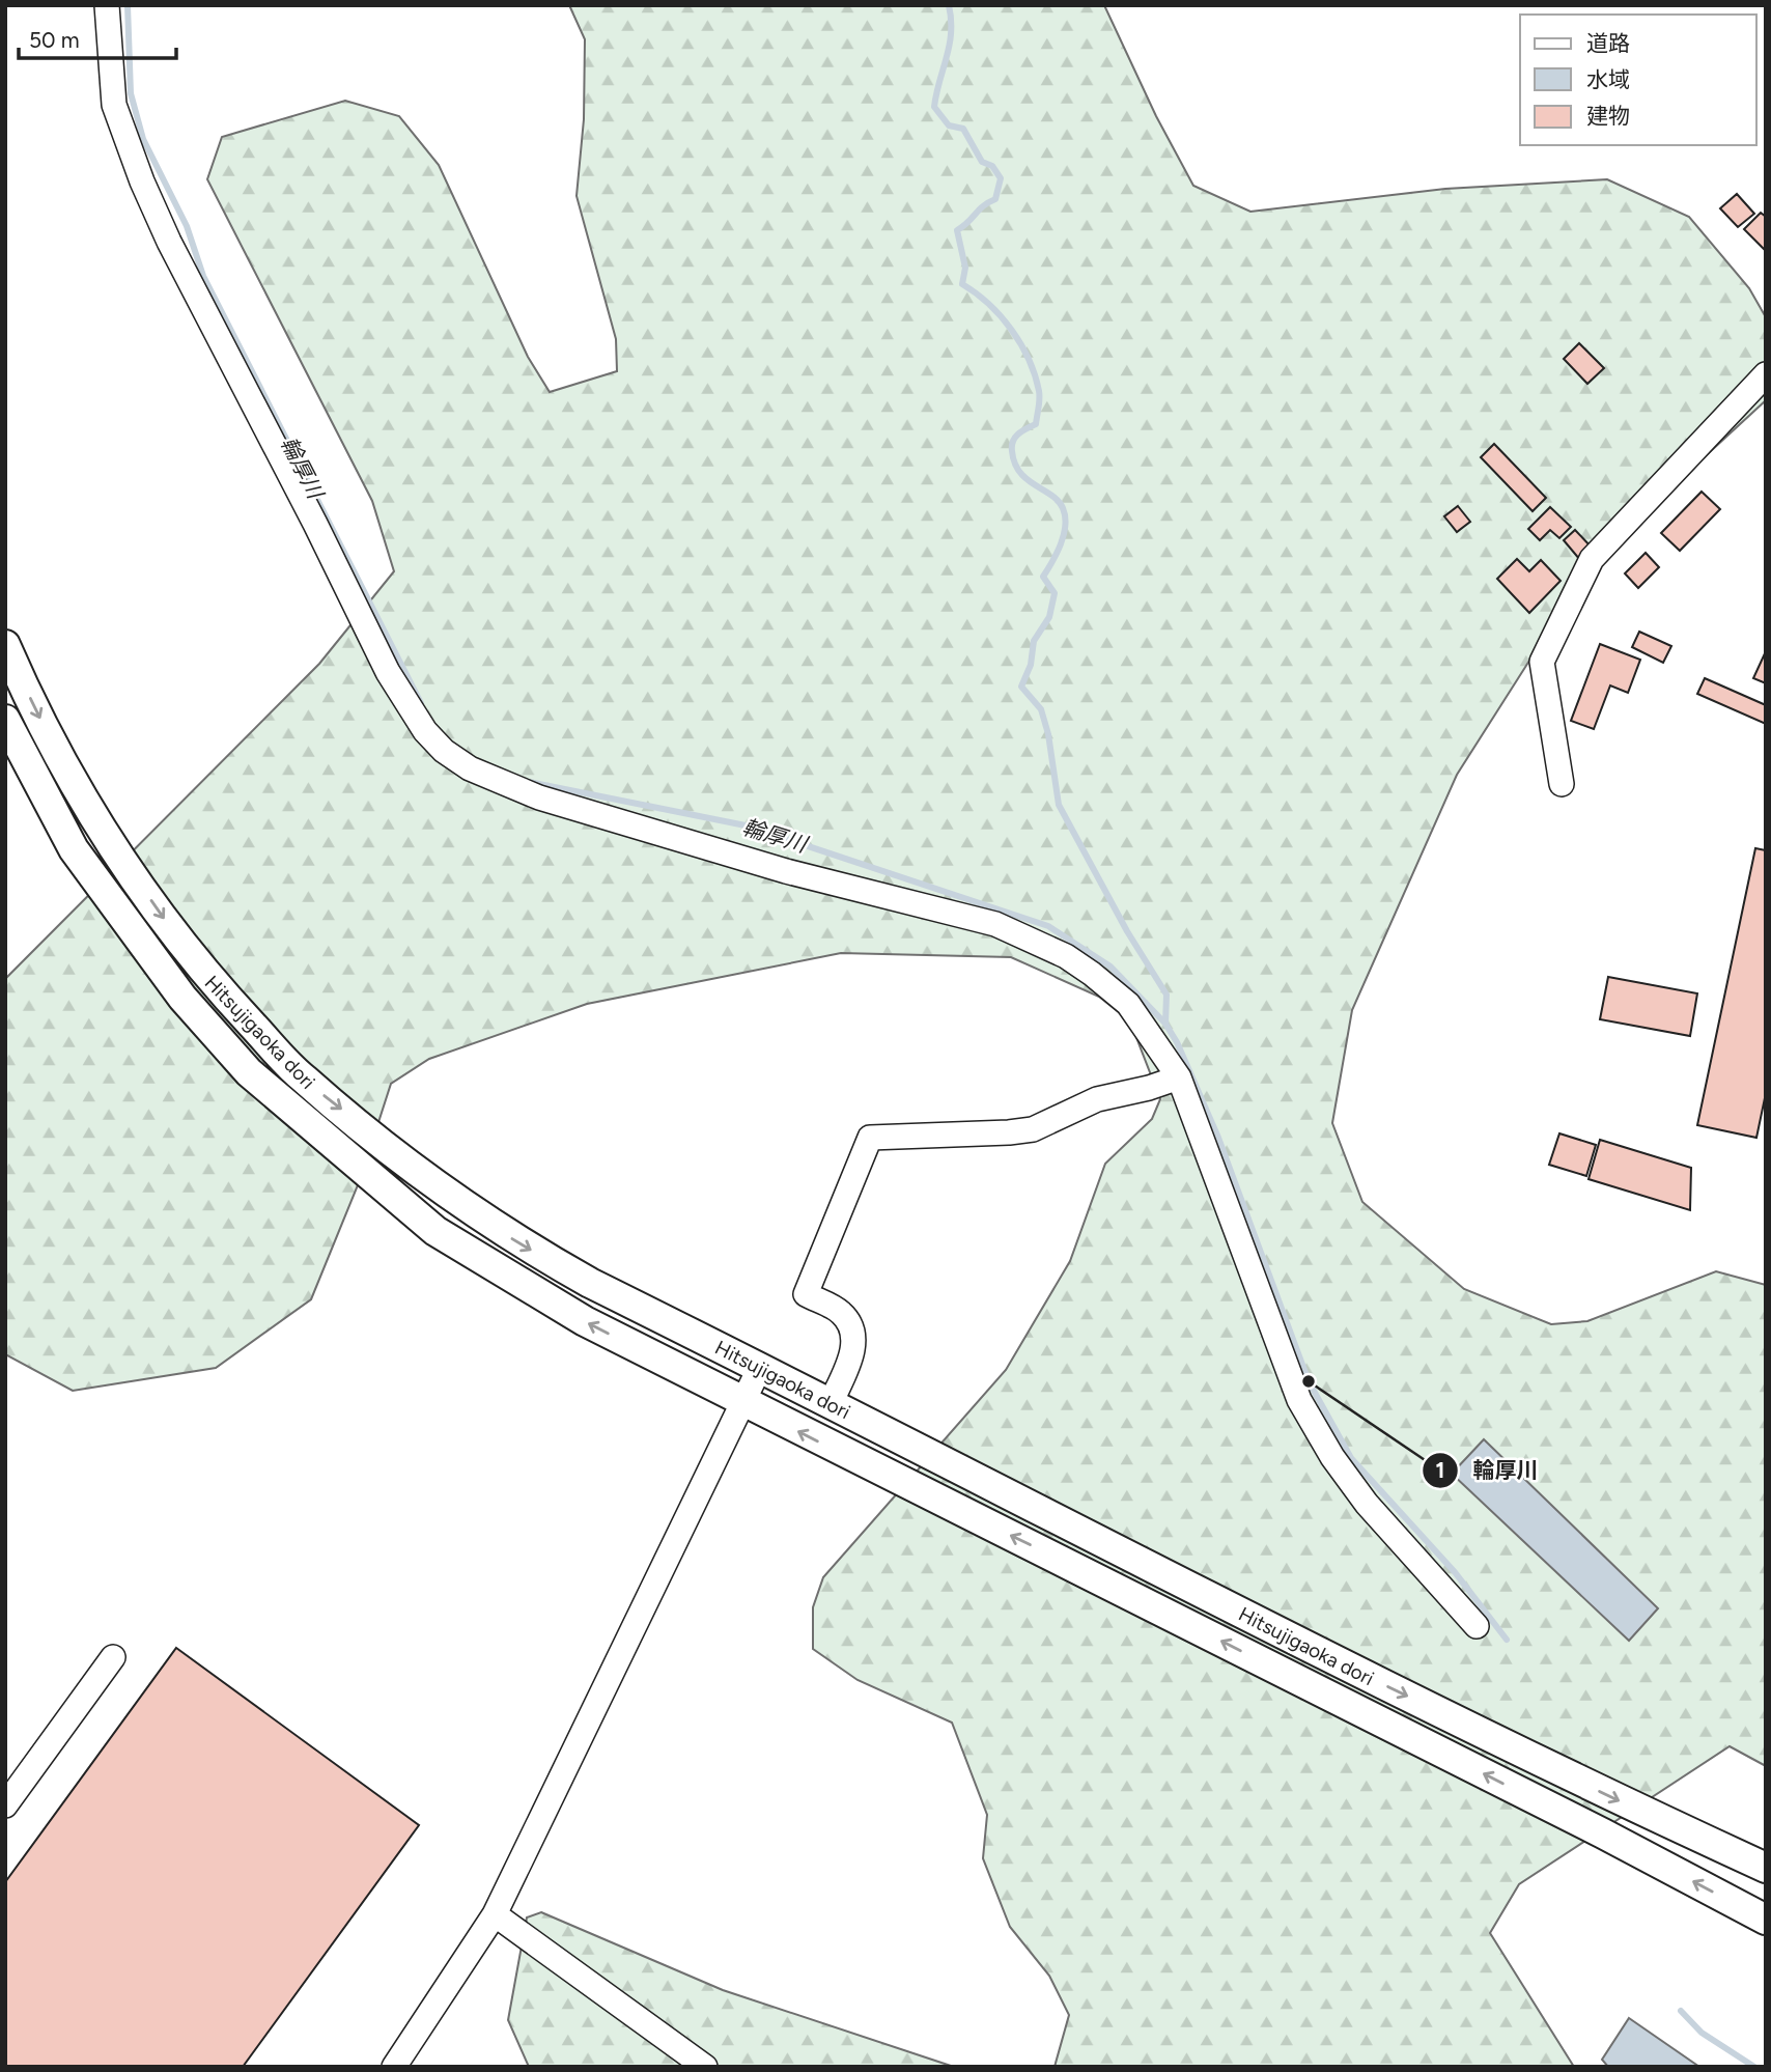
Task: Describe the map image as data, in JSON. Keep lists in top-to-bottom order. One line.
{"streets":{"main road":["Hitsujigaoka dori"]},"water":["輪厚川"],"places":["輪厚川"],"legend":["道路","水域","建物"],"scale_bar":"50 m"}
